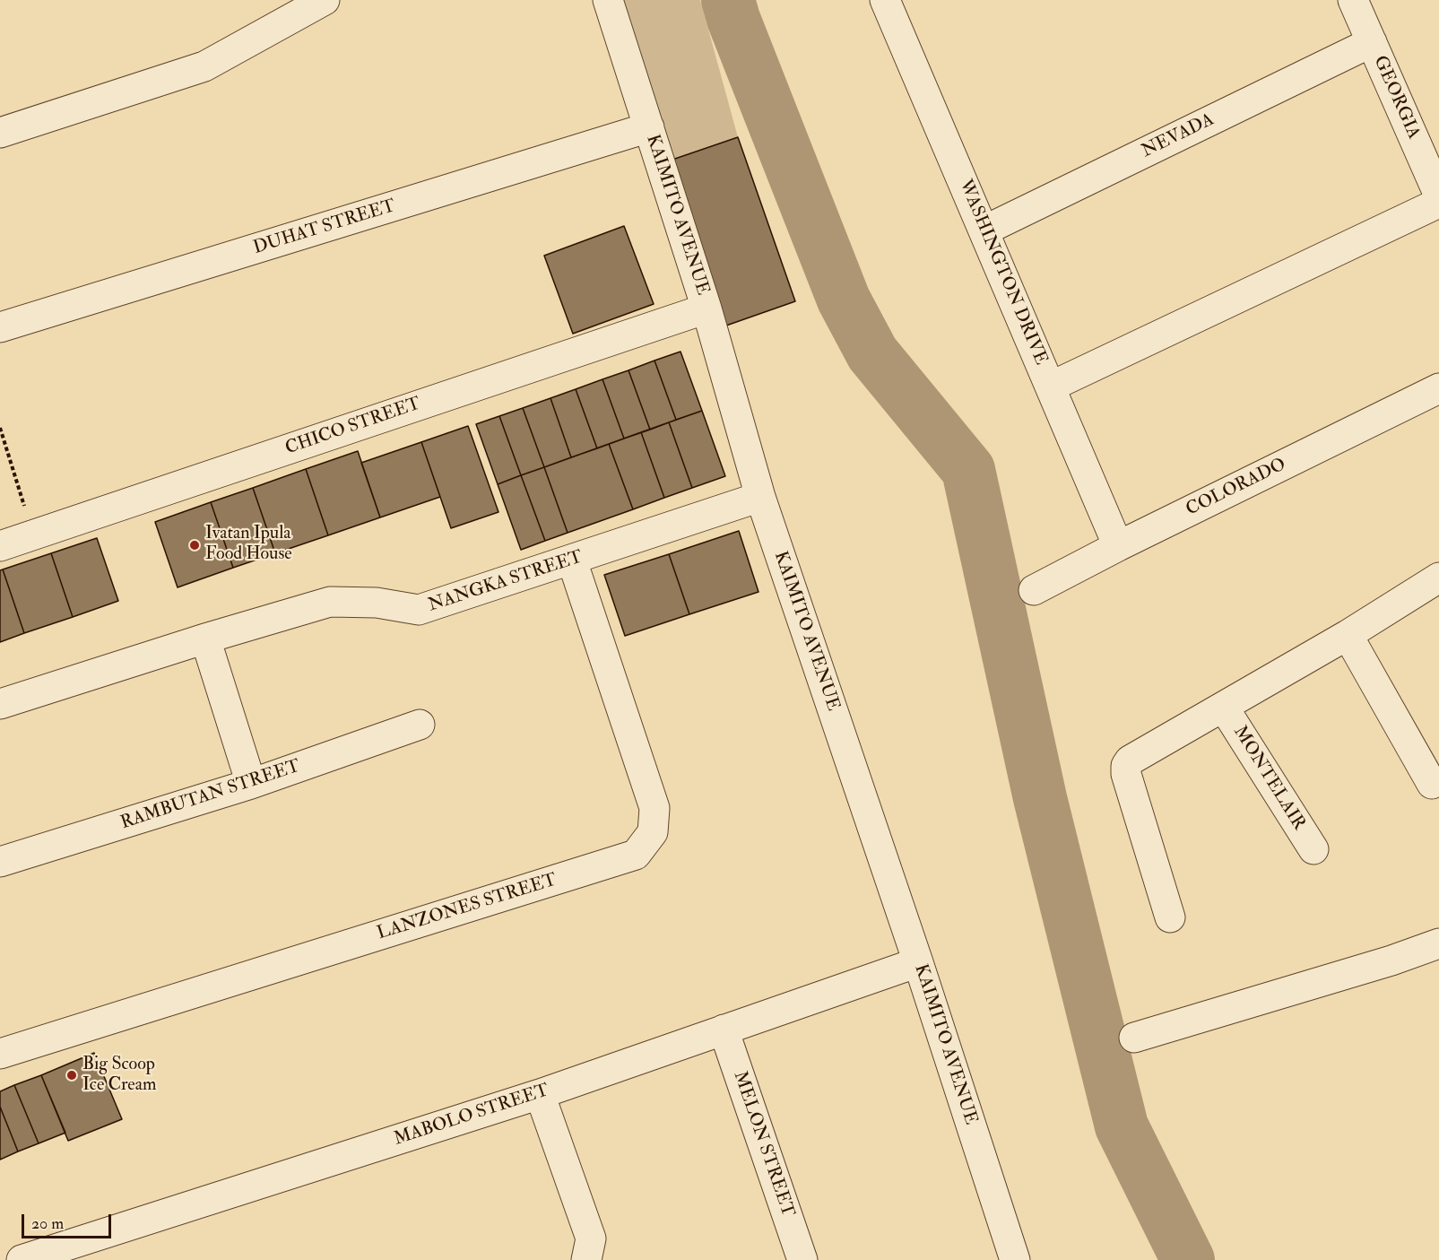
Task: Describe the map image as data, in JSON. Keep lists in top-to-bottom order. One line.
{"streets":{"street":["GEORGIA","NEVADA","KAIMITO AVENUE","DUHAT STREET","WASHINGTON DRIVE","CHICO STREET","COLORADO","NANGKA STREET","MONTELAIR","RAMBUTAN STREET","LANZONES STREET","MABOLO STREET","MELON STREET"]},"crossings":[["GEORGIA","NEVADA"],["NEVADA","WASHINGTON DRIVE"],["KAIMITO AVENUE","DUHAT STREET"],["KAIMITO AVENUE","CHICO STREET"],["KAIMITO AVENUE","NANGKA STREET"],["KAIMITO AVENUE","MABOLO STREET"],["WASHINGTON DRIVE","COLORADO"],["NANGKA STREET","LANZONES STREET"],["MABOLO STREET","MELON STREET"]],"places":["Ivatan Ipula Food House","Big Scoop Ice Cream"],"scale_bar":"20 m"}
